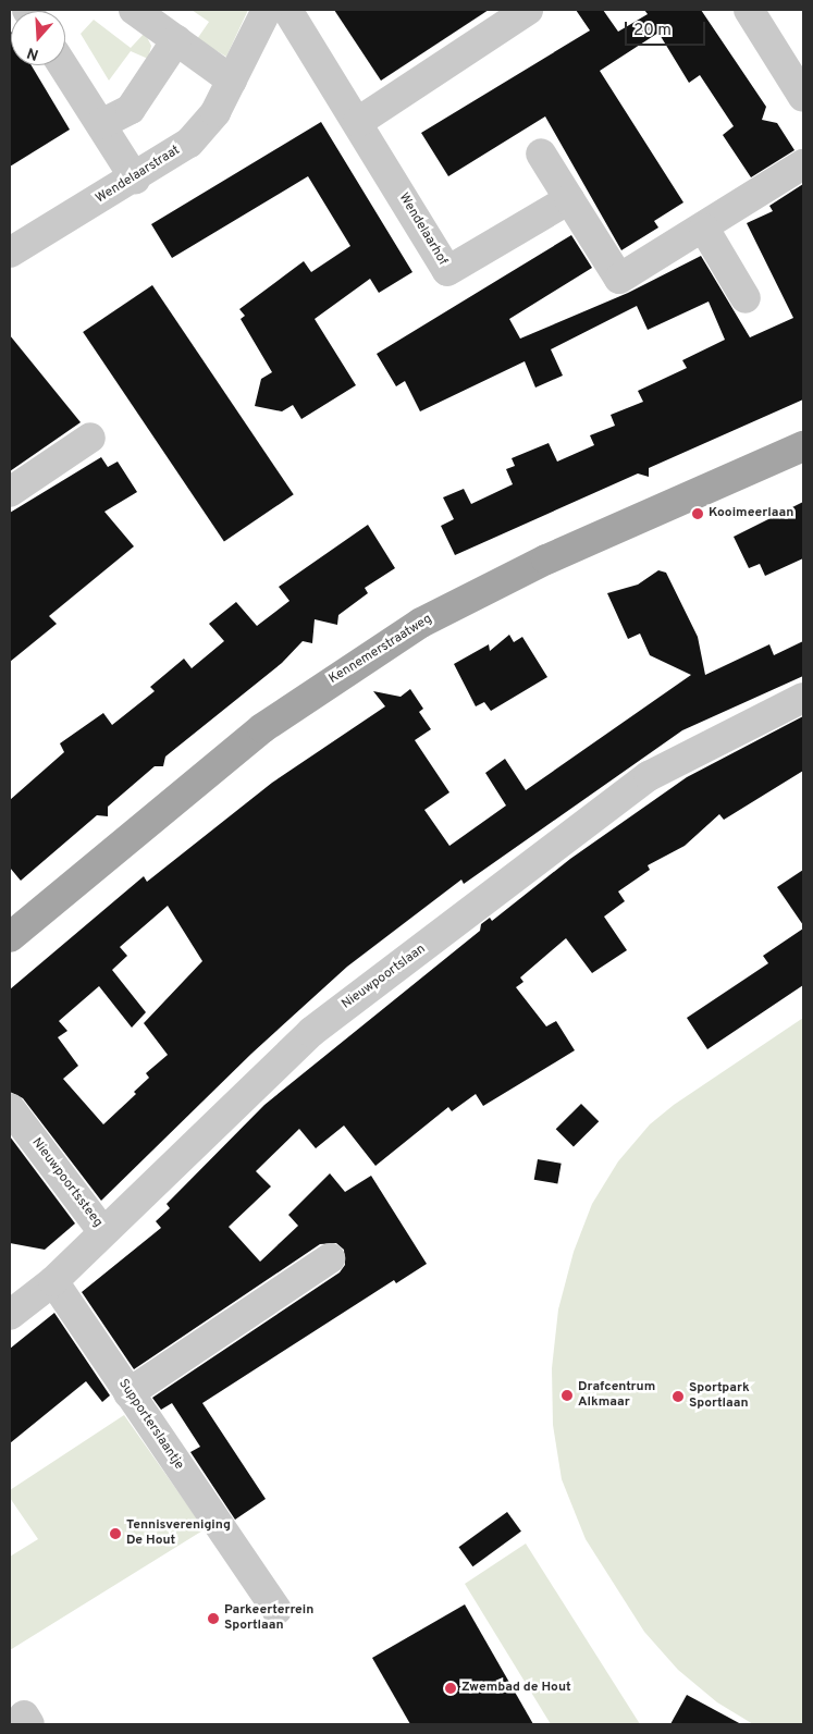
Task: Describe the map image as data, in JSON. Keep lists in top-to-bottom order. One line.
{"streets":{"main road":["Kennemerstraatweg"],"street":["Wendelaarstraat","Wendelaarhof","Nieuwpoortslaan","Nieuwpoortssteeg","Supporterslaantje"]},"crossings":[["Nieuwpoortslaan","Nieuwpoortssteeg"],["Nieuwpoortslaan","Supporterslaantje"]],"places":["Kooimeerlaan","Drafcentrum Alkmaar","Sportpark Sportlaan","Tennisvereniging De Hout","Parkeerterrein Sportlaan","Zwembad de Hout"],"scale_bar":"20 m","north":"bottom"}
